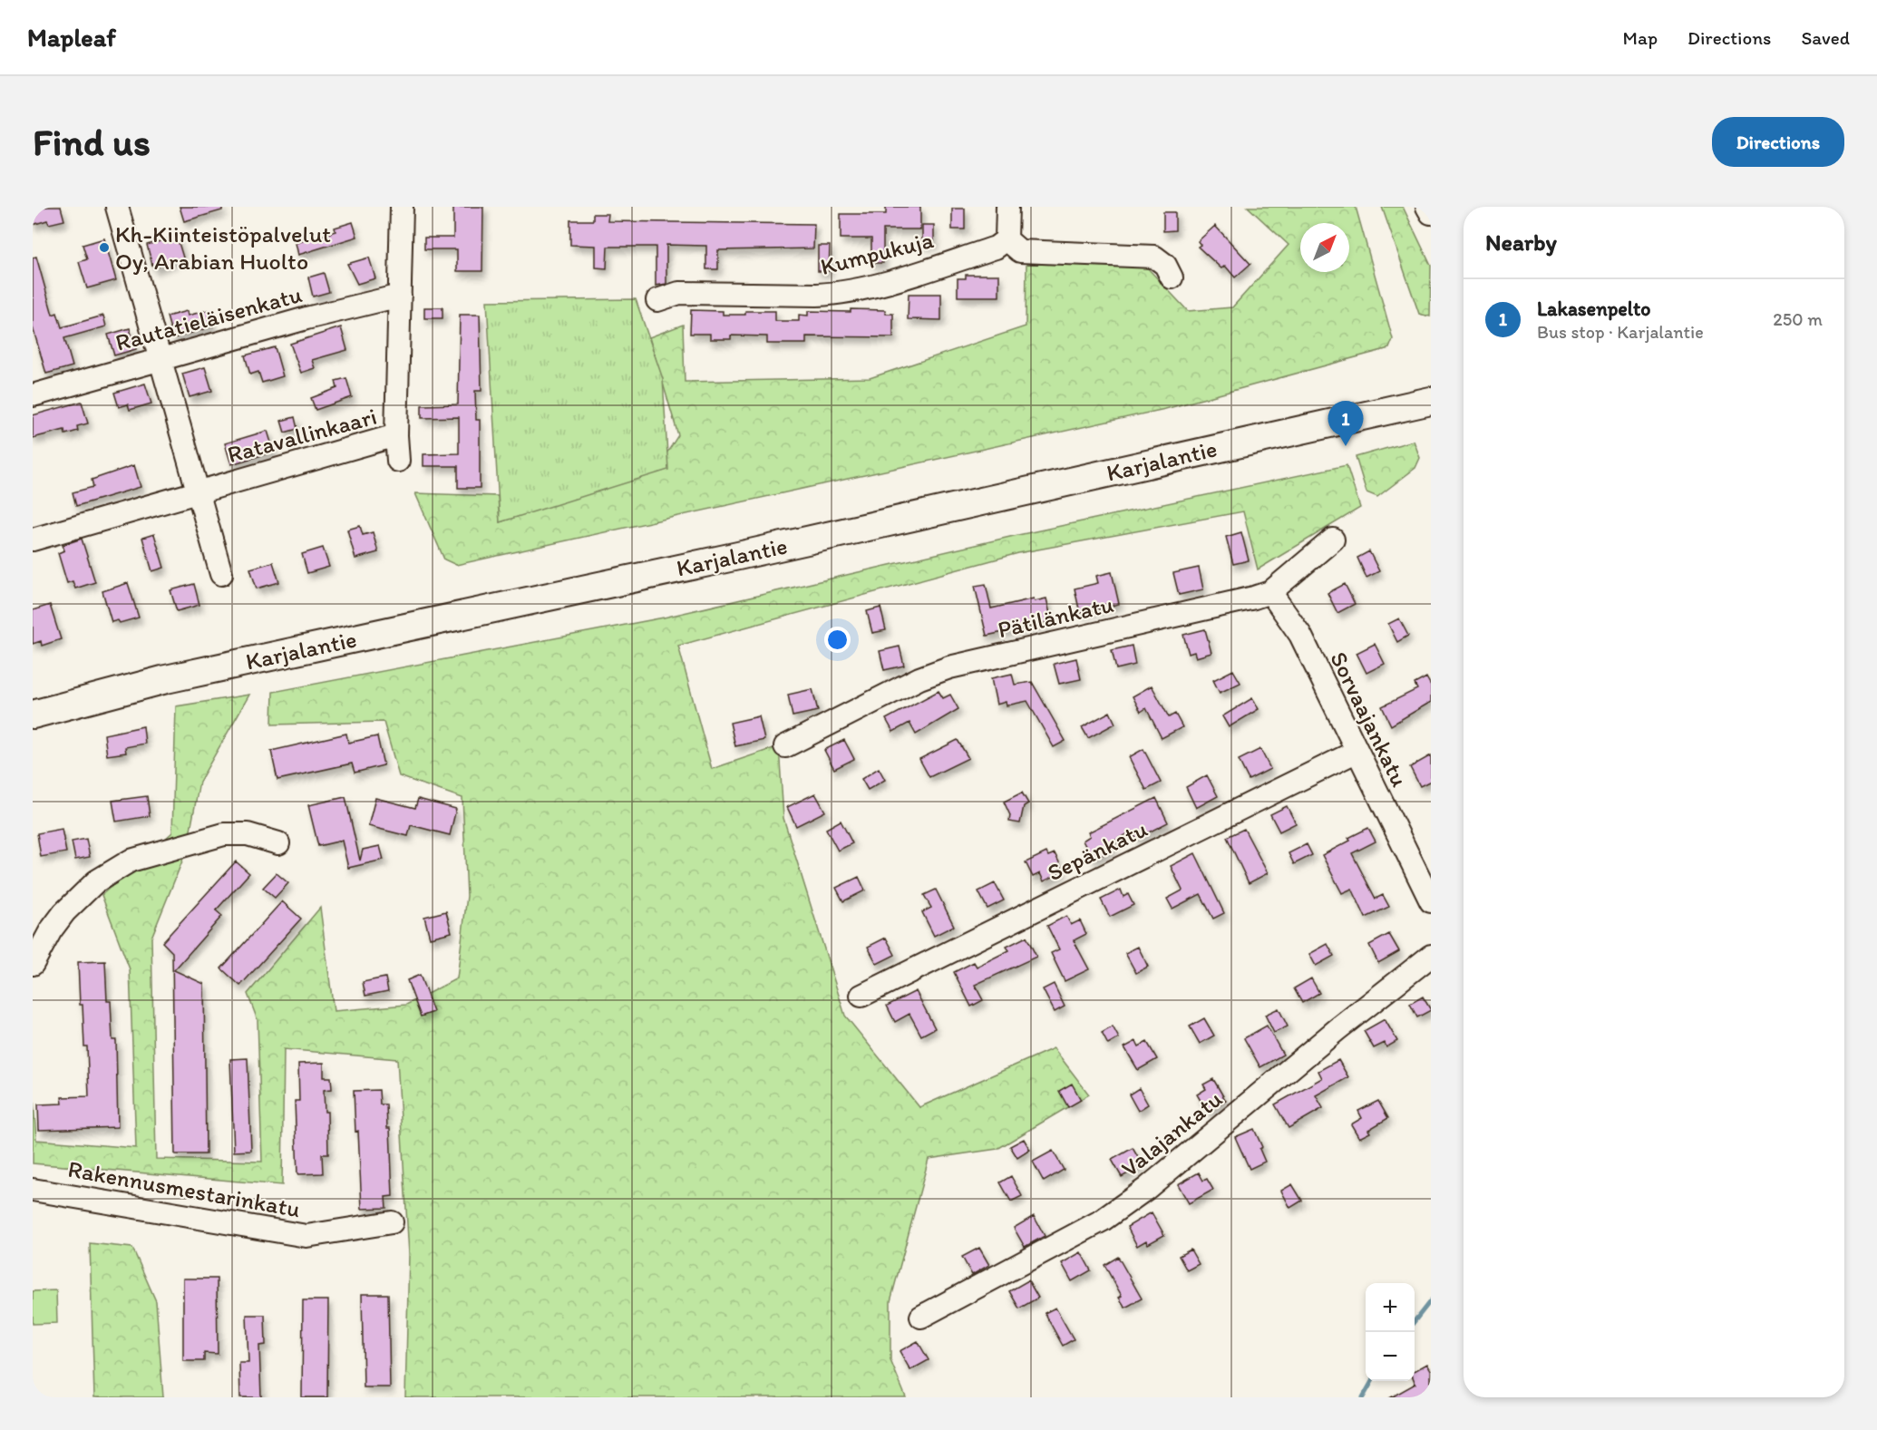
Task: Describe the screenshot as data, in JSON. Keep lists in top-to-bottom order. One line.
{"streets":{"main road":["Karjalantie"],"street":["Kumpukuja","Rautatieläisenkatu","Ratavallinkaari","Pätilänkatu","Sorvaajankatu","Sepänkatu","Valajankatu","Rakennusmestarinkatu"]},"crossings":[["Rautatieläisenkatu","Ratavallinkaari"],["Pätilänkatu","Sorvaajankatu"],["Sorvaajankatu","Sepänkatu"]],"places":["Kh-Kiinteistöpalvelut Oy, Arabian Huolto"],"north":"top right","page":{"header":"Mapleaf","nav":["Map","Directions","Saved"],"buttons":"Directions","title":"Find us","heading":"Nearby","list":[{"mark":"1","name":"Lakasenpelto","note":"Bus stop · Karjalantie","value":"250 m"}],"pins":"1","map_buttons":["+","−"]}}
